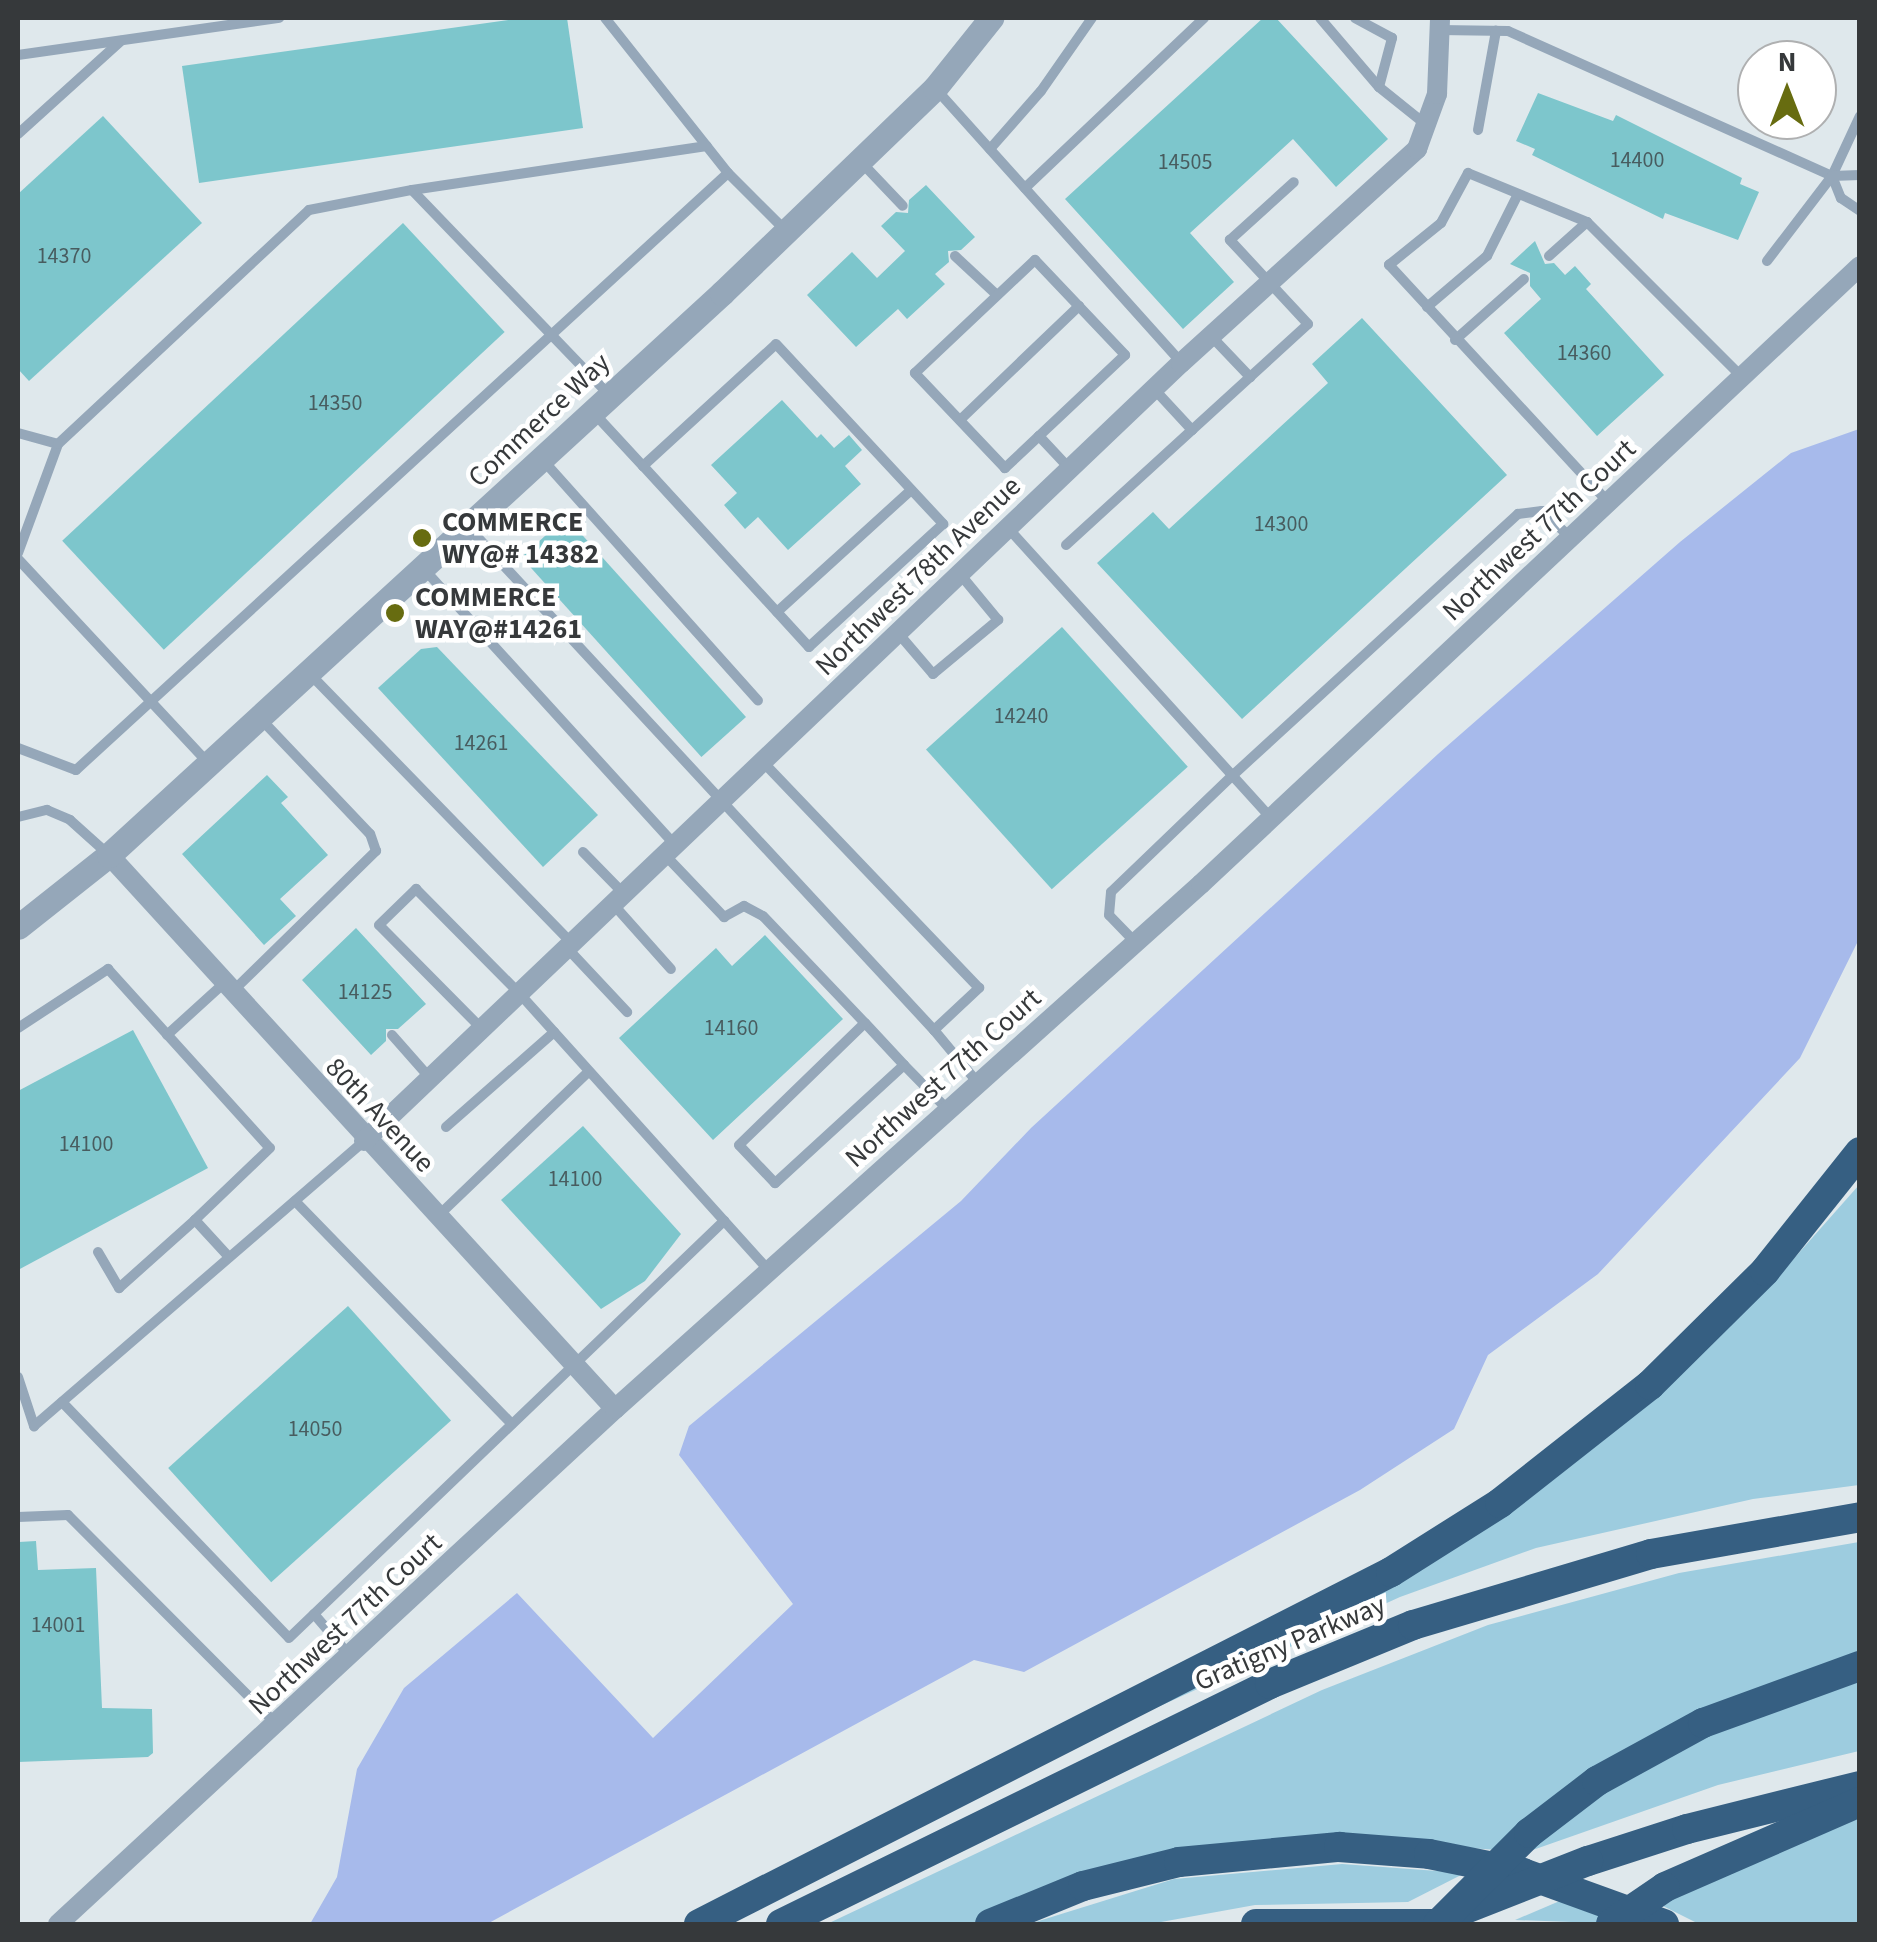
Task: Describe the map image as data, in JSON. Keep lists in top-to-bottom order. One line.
{"streets":{"highway":["Gratigny Parkway"],"street":["Commerce Way","Northwest 77th Court","Northwest 78th Avenue","80th Avenue"]},"crossings":[["Commerce Way","80th Avenue"],["Northwest 77th Court","80th Avenue"],["Northwest 78th Avenue","80th Avenue"]],"places":["COMMERCE WY@# 14382","COMMERCE WAY@#14261"],"house_numbers":["14400","14505","14370","14360","14350","14300","14240","14261","14125","14160","14100","14100","14050","14001"],"north":"top"}
